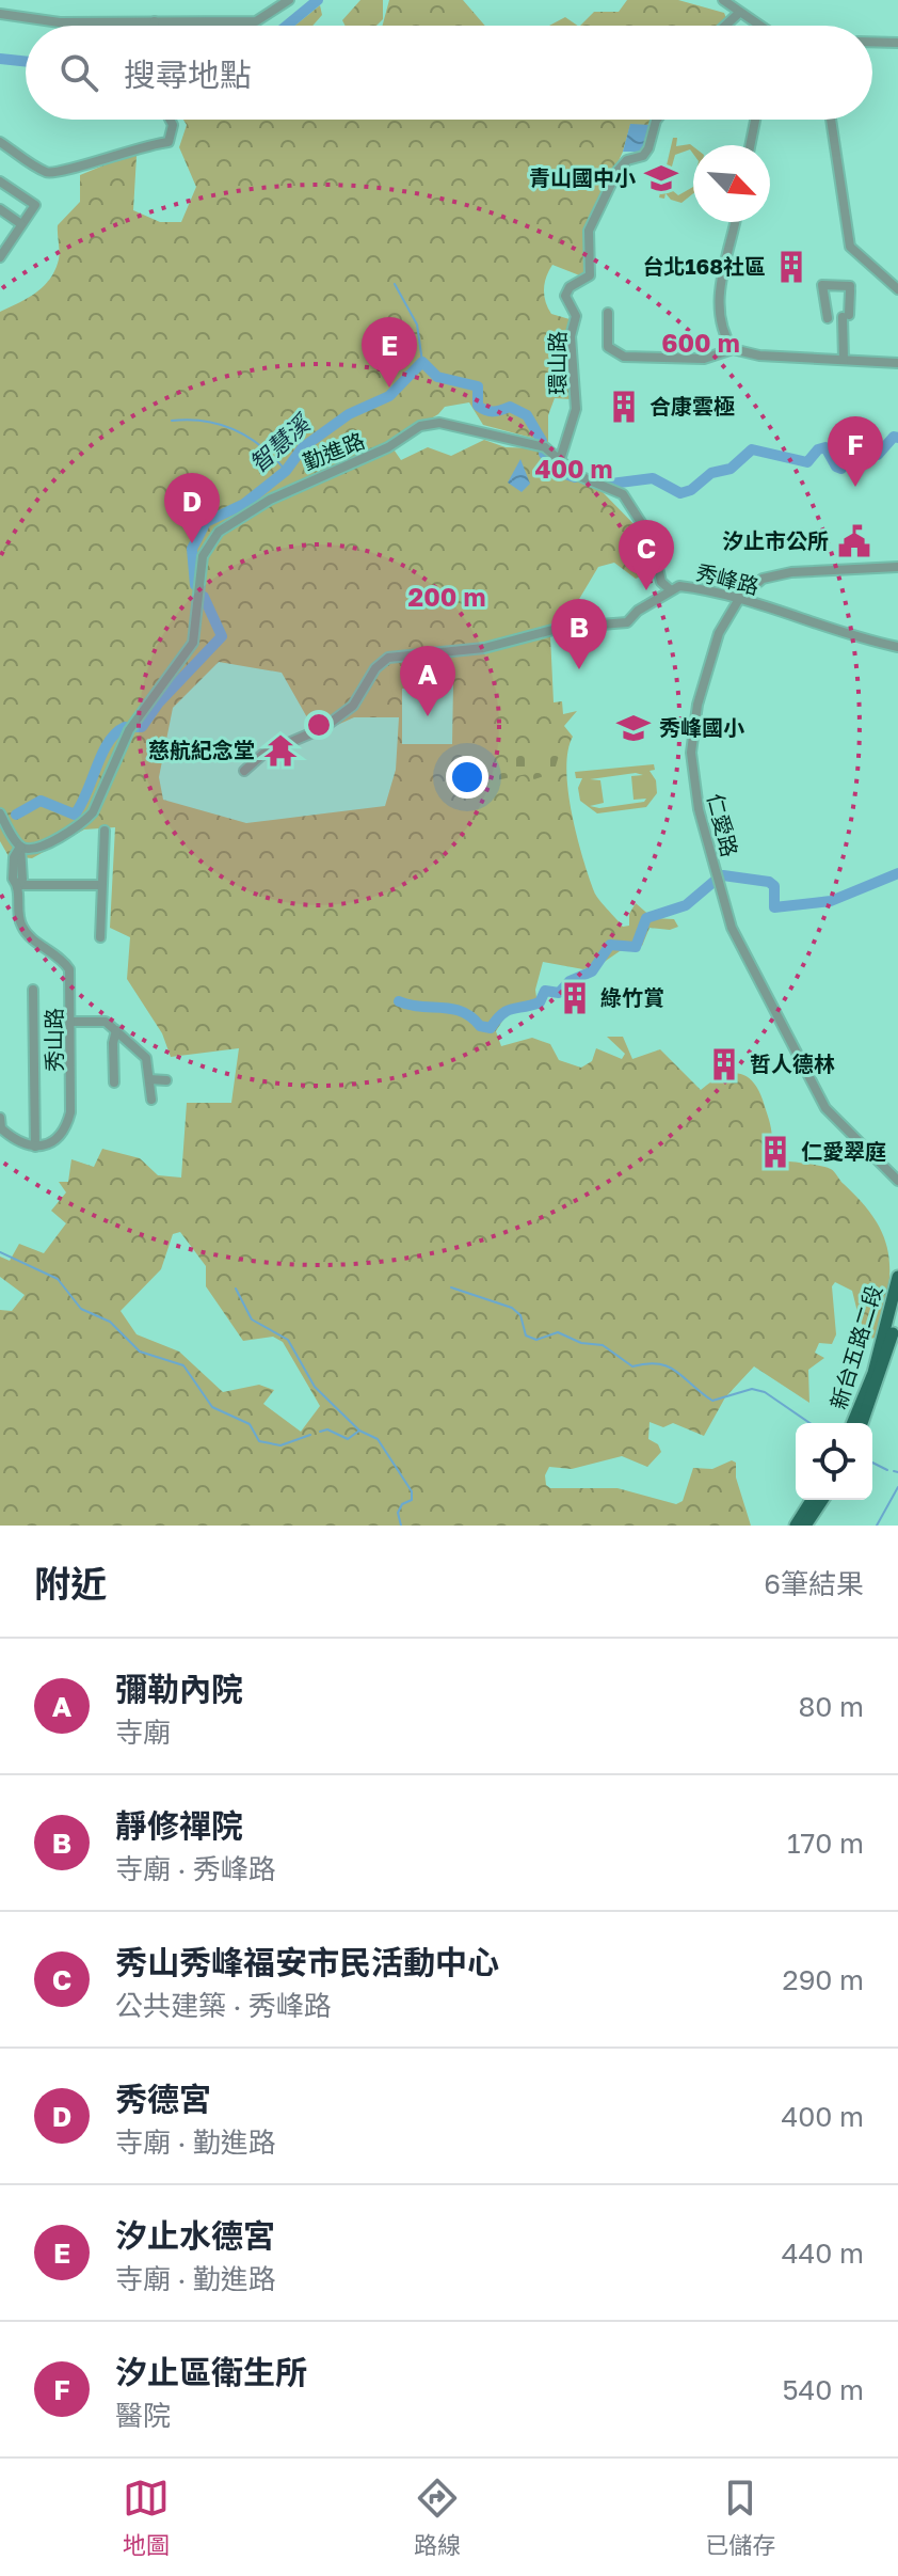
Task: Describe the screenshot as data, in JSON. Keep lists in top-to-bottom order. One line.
{"streets":{"main road":["新台五路二段"],"street":["環山路","勤進路","秀峰路","仁愛路","秀山路"]},"crossings":[["環山路","勤進路"],["勤進路","秀峰路"],["勤進路","秀山路"],["秀峰路","仁愛路"]],"water":["智慧溪"],"places":{"school or university":["青山國中小","秀峰國小"],"building":["台北168社區","合康雲極","綠竹賞","哲人德林","仁愛翠庭"],"public building":["汐止市公所"],"temple":["慈航紀念堂"]},"north":"bottom right","page":{"search":"搜尋地點","pins":["E","F","D","C","B","A"],"heading":["附近","6筆結果"],"list":[{"mark":"A","name":"彌勒內院","note":"寺廟","value":"80 m"},{"mark":"B","name":"靜修禪院","note":"寺廟 · 秀峰路","value":"170 m"},{"mark":"C","name":"秀山秀峰福安市民活動中心","note":"公共建築 · 秀峰路","value":"290 m"},{"mark":"D","name":"秀德宮","note":"寺廟 · 勤進路","value":"400 m"},{"mark":"E","name":"汐止水德宮","note":"寺廟 · 勤進路","value":"440 m"},{"mark":"F","name":"汐止區衛生所","note":"醫院","value":"540 m"}],"nav":["地圖","路線","已儲存"]},"rings":["600 m","400 m","200 m"]}
